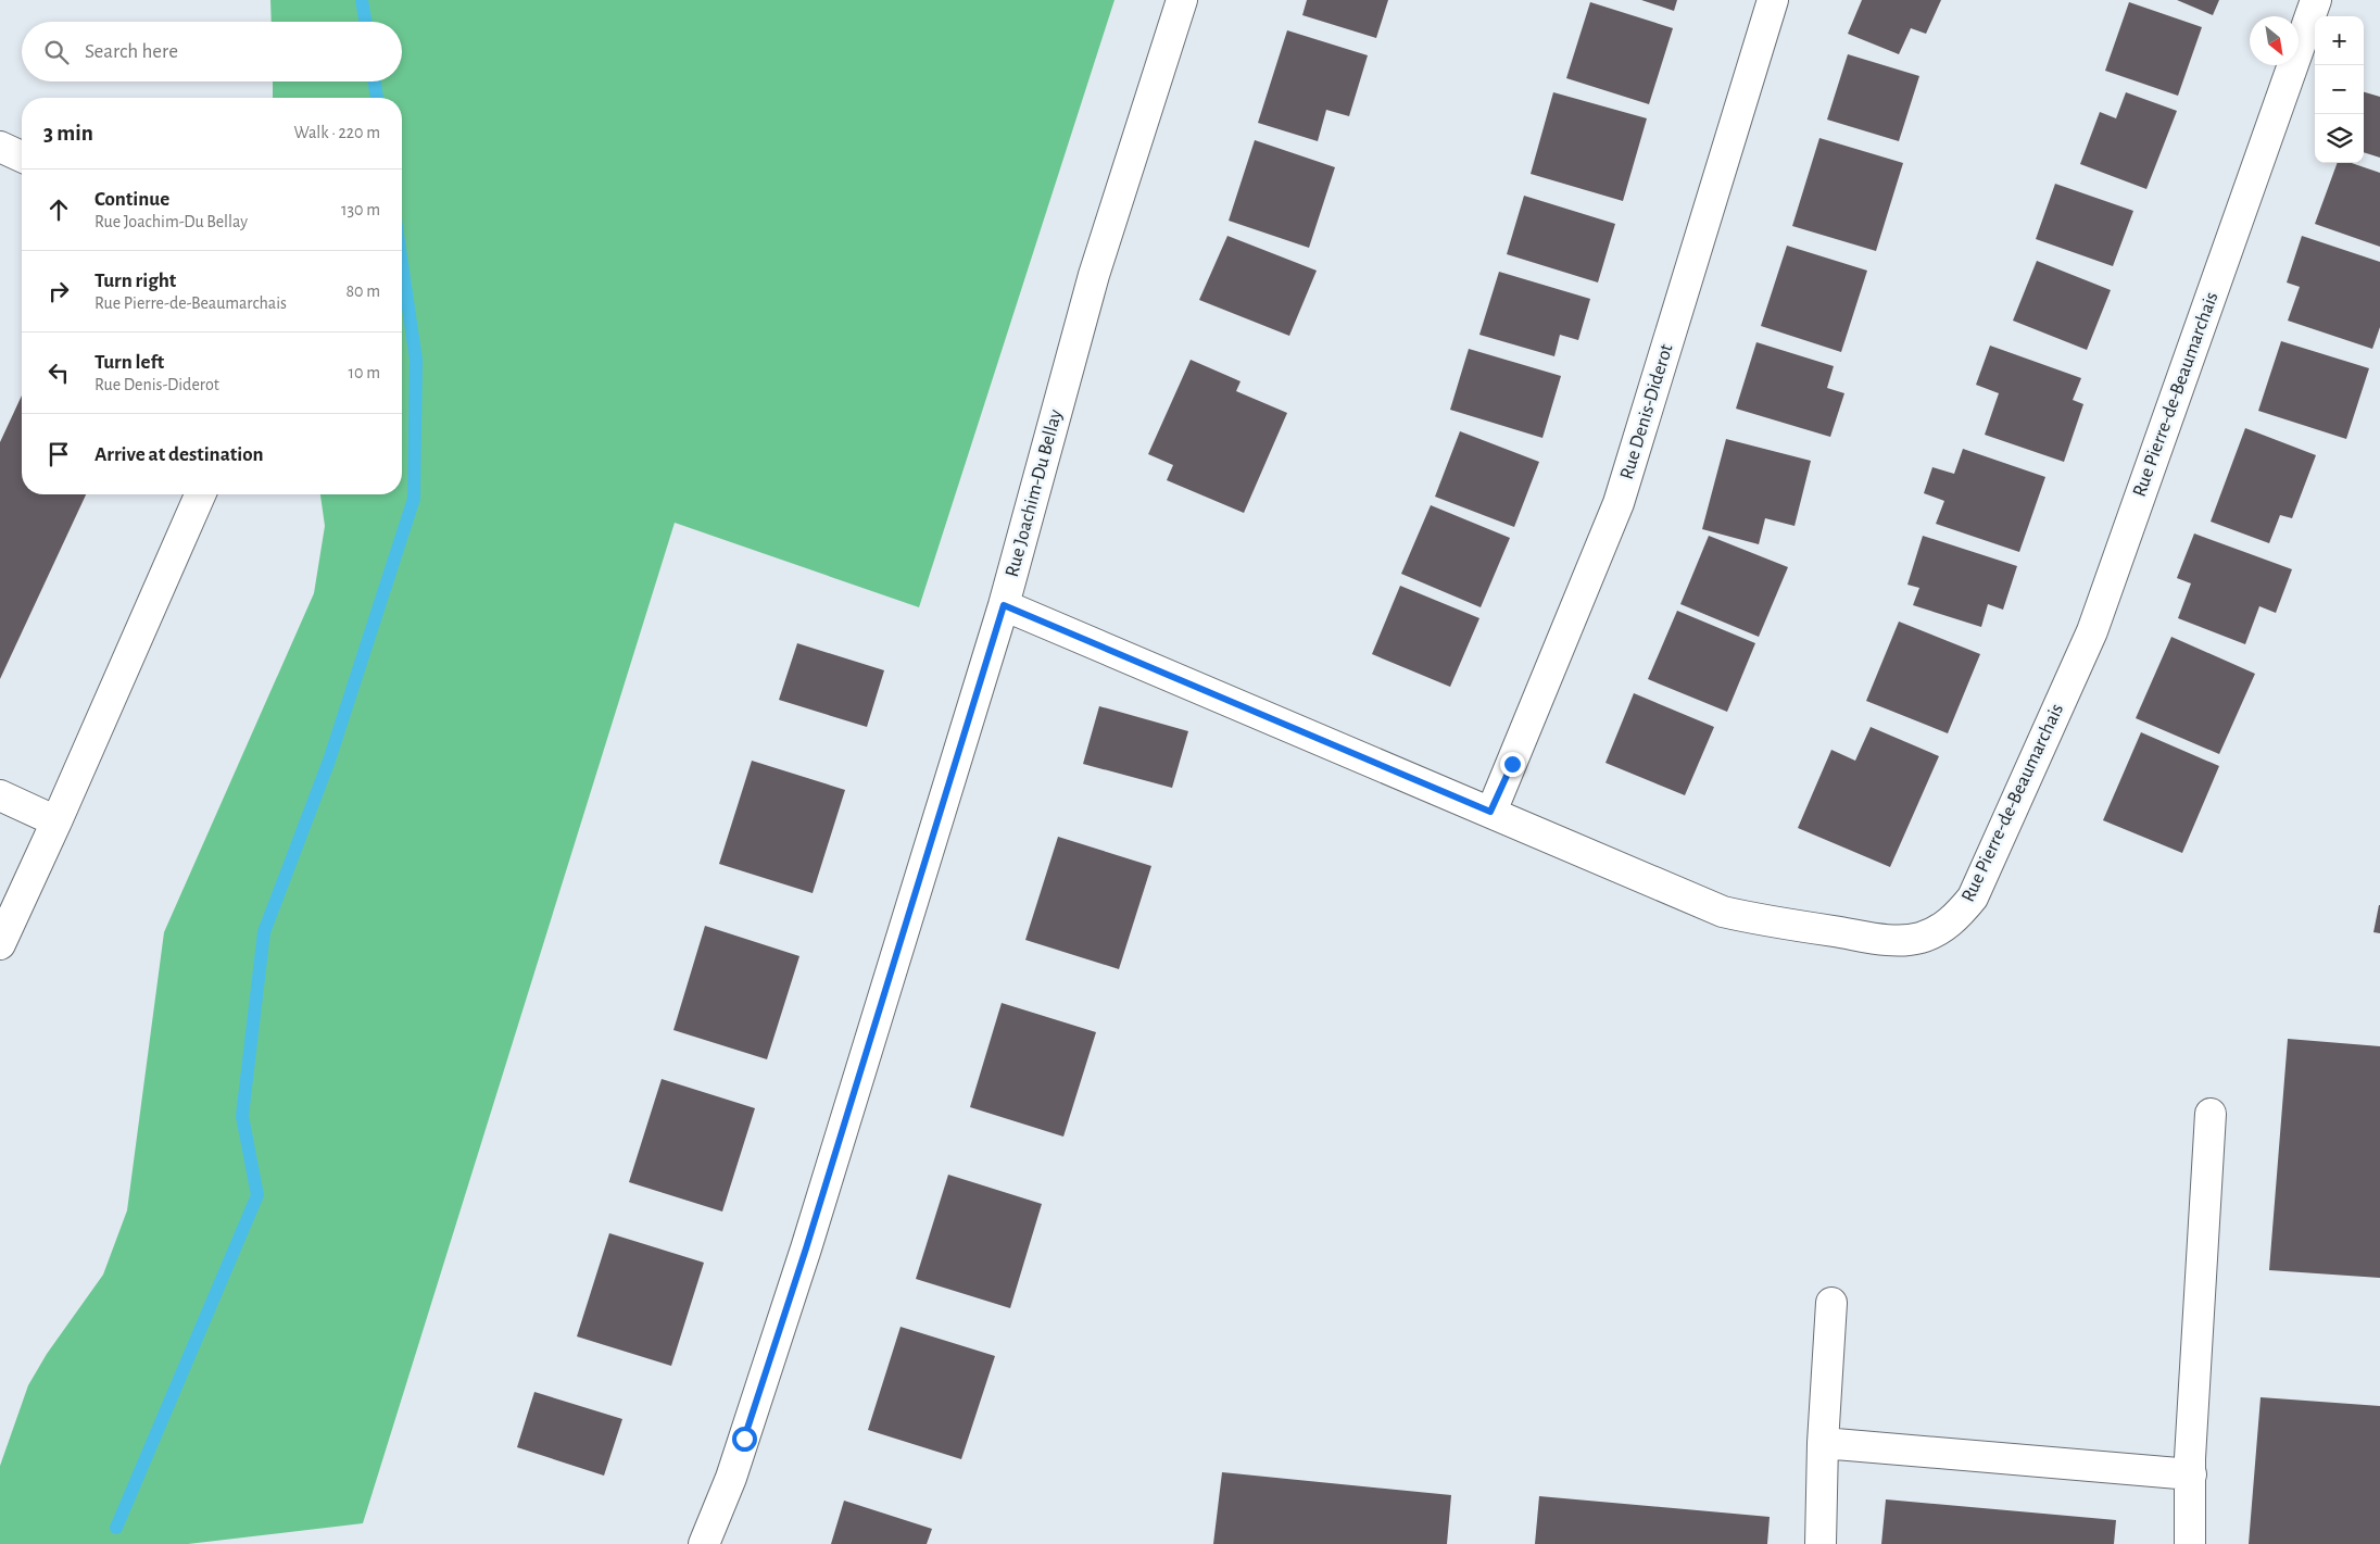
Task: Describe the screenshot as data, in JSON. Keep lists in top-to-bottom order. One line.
{"streets":{"street":["Rue Pierre-de-Beaumarchais","Rue Denis-Diderot","Rue Joachim-Du Bellay"]},"crossings":[["Rue Pierre-de-Beaumarchais","Rue Denis-Diderot"],["Rue Pierre-de-Beaumarchais","Rue Joachim-Du Bellay"]],"north":"bottom right","page":{"map_buttons":["+","−"],"search":"Search here","heading":["3 min","Walk · 220 m"],"list":[["Continue","Rue Joachim-Du Bellay","130 m"],["Turn right","Rue Pierre-de-Beaumarchais","80 m"],["Turn left","Rue Denis-Diderot","10 m"],"Arrive at destination"]}}
